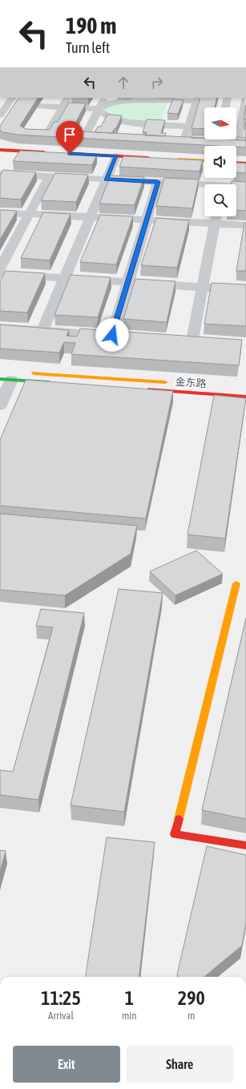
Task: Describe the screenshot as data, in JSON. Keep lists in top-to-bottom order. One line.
{"streets":{"street":["金东路"]},"north":"right","page":{"turn":["190 m","Turn left"],"eta":["11:25","Arrival","1","min","290","m"],"buttons":["Exit","Share"]}}
